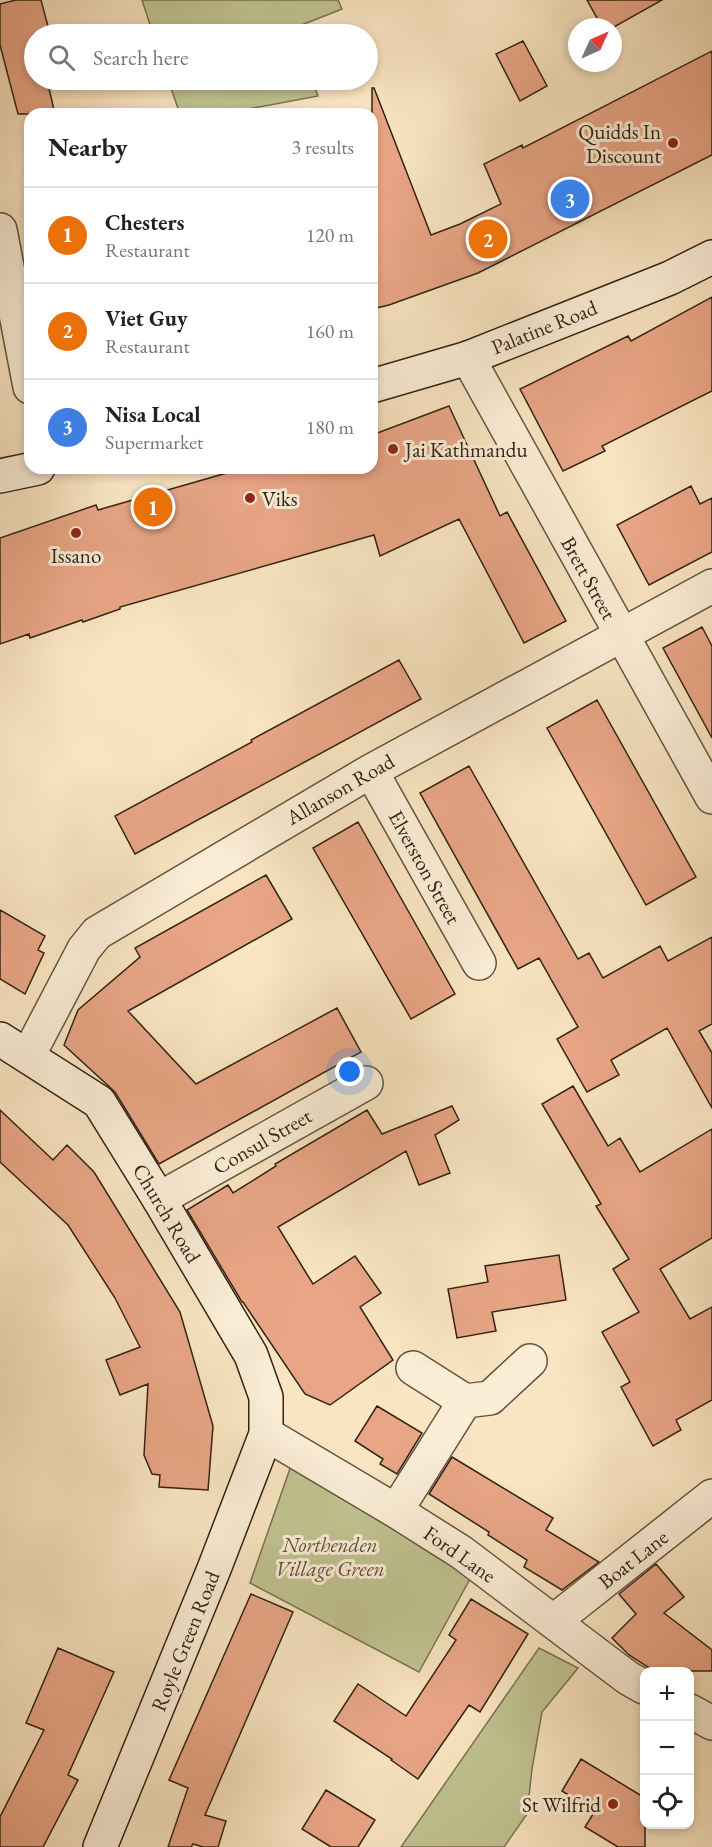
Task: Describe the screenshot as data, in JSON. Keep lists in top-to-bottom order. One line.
{"streets":{"street":["Palatine Road","Brett Street","Allanson Road","Elverston Street","Consul Street","Church Road","Ford Lane","Boat Lane","Royle Green Road"]},"crossings":[["Palatine Road","Brett Street"],["Brett Street","Allanson Road"],["Allanson Road","Elverston Street"],["Allanson Road","Church Road"],["Consul Street","Church Road"],["Church Road","Ford Lane"],["Church Road","Royle Green Road"],["Ford Lane","Boat Lane"],["Ford Lane","Royle Green Road"]],"parks":["Northenden Village Green"],"places":["Quidds In Discount","Jai Kathmandu","Viks","Issano","St Wilfrid"],"north":"top right","page":{"search":"Search here","heading":["Nearby","3 results"],"pins":["3","2","1"],"list":[{"mark":"1","name":"Chesters","note":"Restaurant","value":"120 m"},{"mark":"2","name":"Viet Guy","note":"Restaurant","value":"160 m"},{"mark":"3","name":"Nisa Local","note":"Supermarket","value":"180 m"}],"map_buttons":["+","−"]}}
